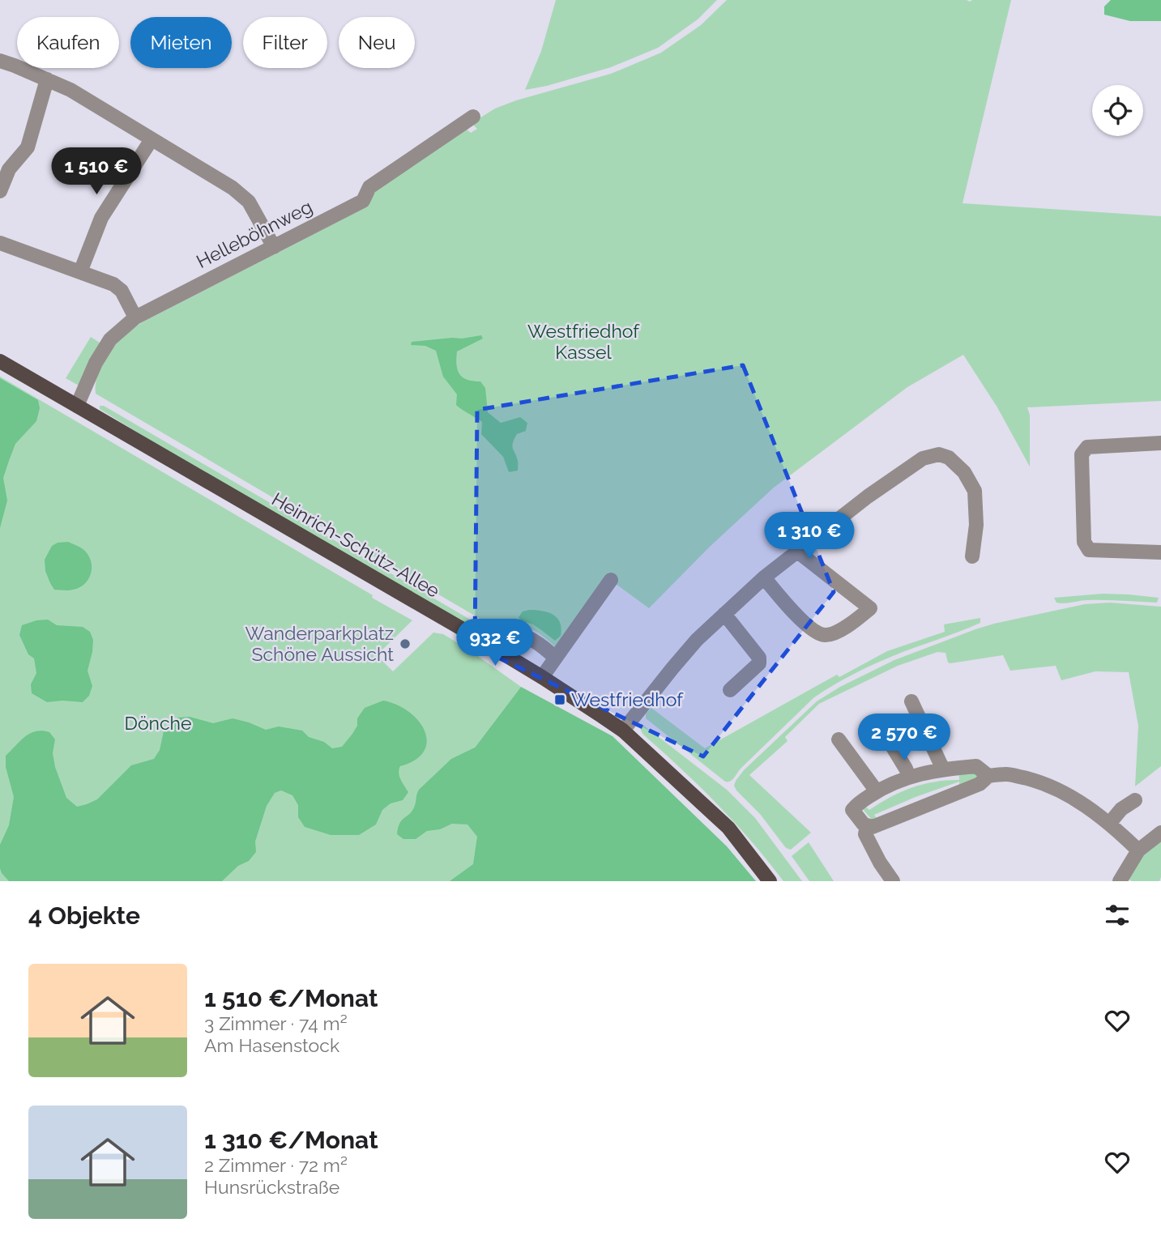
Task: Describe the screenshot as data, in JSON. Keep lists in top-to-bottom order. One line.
{"streets":{"main road":["Heinrich-Schütz-Allee"],"street":["Helleböhnweg"]},"crossings":[["Helleböhnweg","Heinrich-Schütz-Allee"]],"parks":["Westfriedhof Kassel","Dönche"],"places":{"other":["Wanderparkplatz Schöne Aussicht"],"transit":["Westfriedhof"]},"page":{"chip":["Kaufen","Mieten","Filter","Neu"],"price":["1 510 €","1 310 €","932 €","2 570 €"],"heading":"4 Objekte","list":[{"name":"1 510 €/Monat","note":"3 Zimmer · 74 m² · Am Hasenstock"},{"name":"1 310 €/Monat","note":"2 Zimmer · 72 m² · Hunsrückstraße"}]}}
